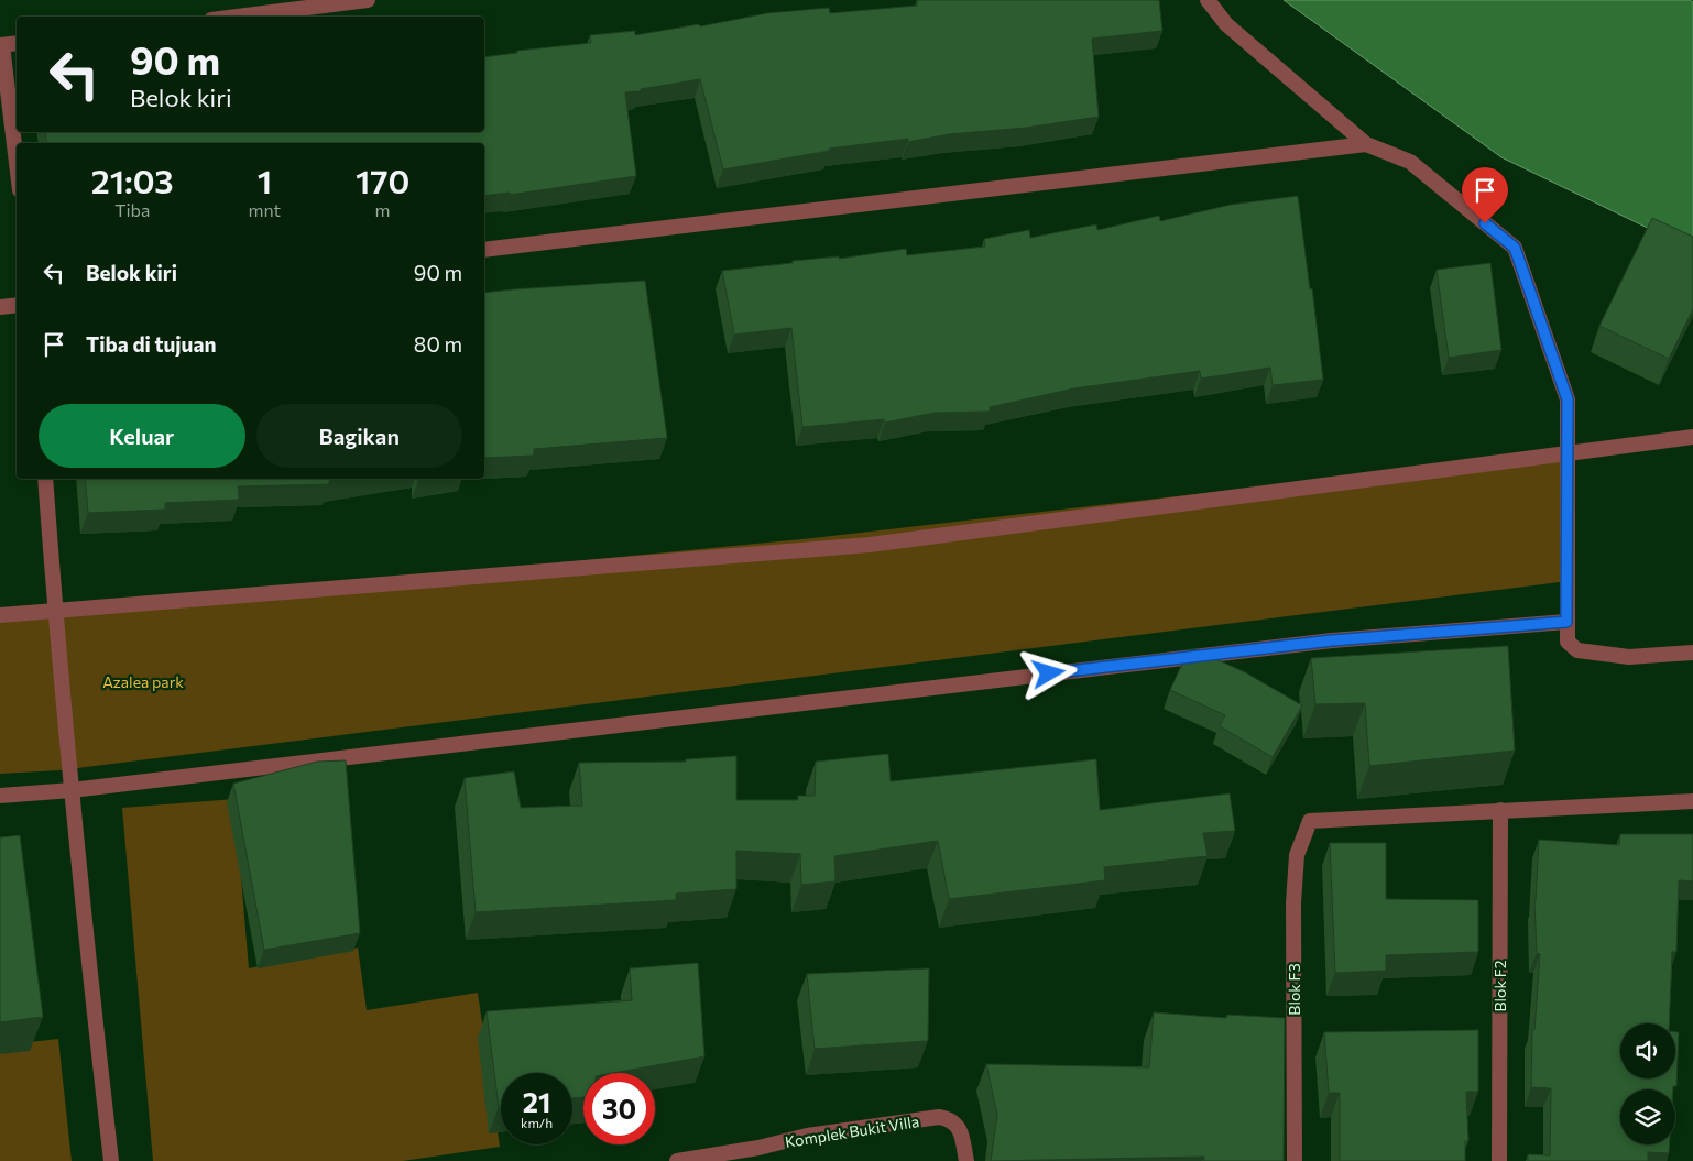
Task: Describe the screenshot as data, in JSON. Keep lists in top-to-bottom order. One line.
{"streets":{"street":["Blok F2","Blok F3","Komplek Bukit Villa"]},"crossings":[["Blok F2","Blok F3"]],"parks":["Azalea park"],"page":{"turn":["90 m","Belok kiri"],"eta":["21:03","Tiba","1","mnt","170","m"],"list":[{"name":"Belok kiri","value":"90 m"},{"name":"Tiba di tujuan","value":"80 m"}],"buttons":["Keluar","Bagikan"],"speed":"21 km/h","limit":"30"}}
